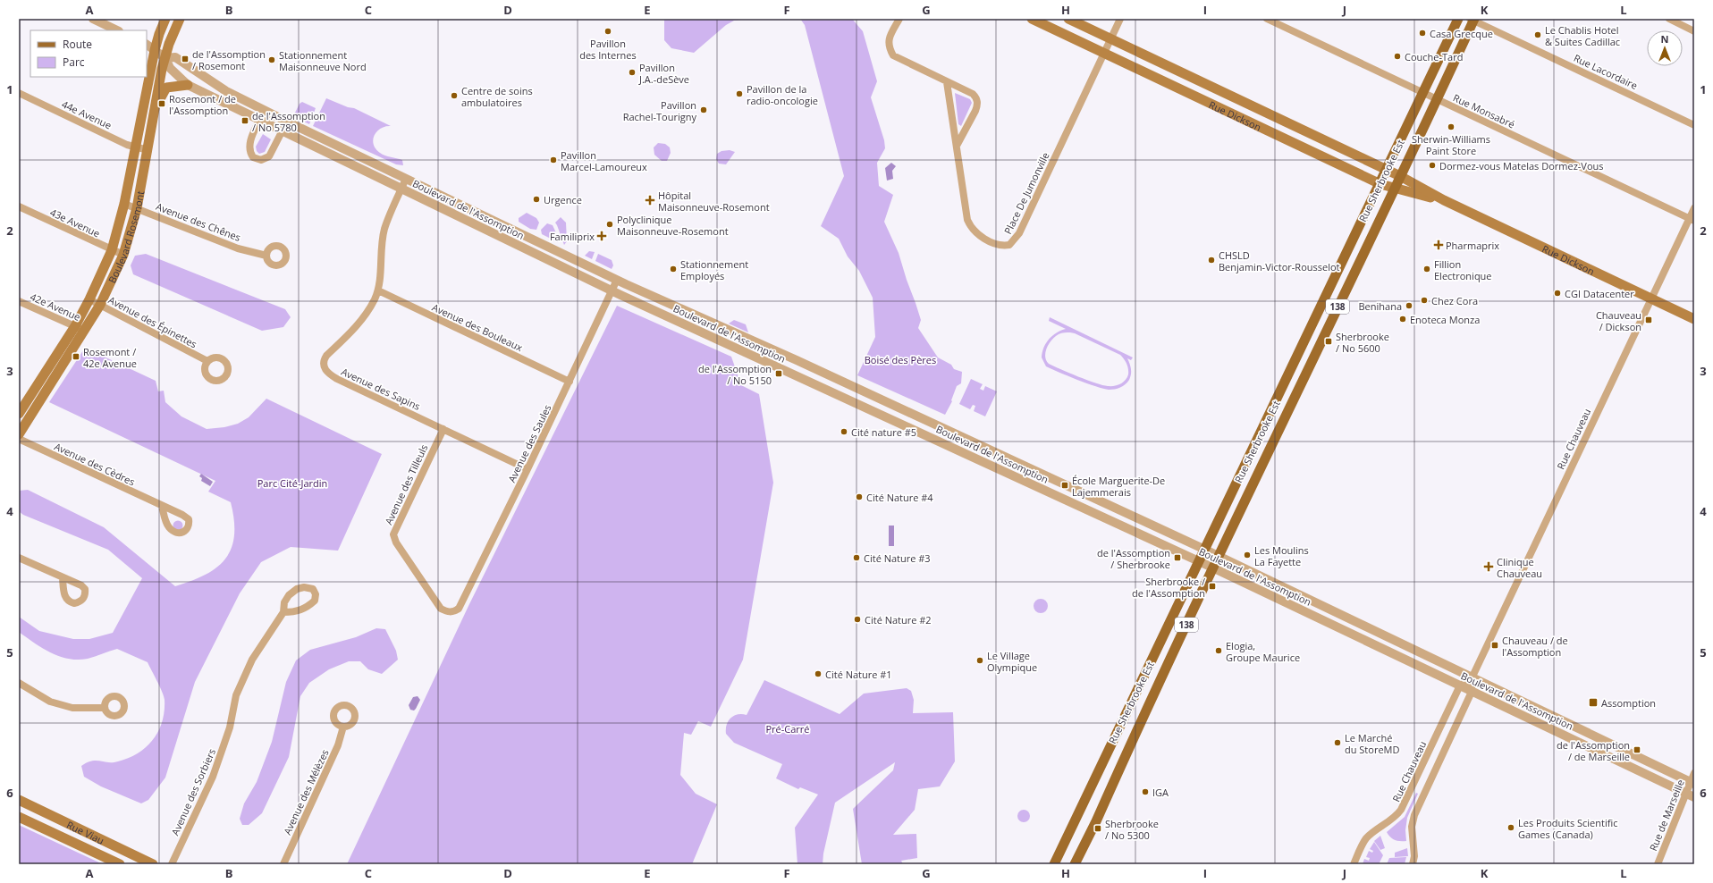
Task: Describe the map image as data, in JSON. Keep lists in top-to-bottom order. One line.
{"streets":{"main road":["Rue Dickson","Rue Sherbrooke Est","Boulevard Rosemont","138","Rue Viau"],"street":["Rue Lacordaire","Rue Monsabré","44e Avenue","Place De Jumonville","Boulevard de l'Assomption","Avenue des Chênes","43e Avenue","42e Avenue","Avenue des Épinettes","Avenue des Bouleaux","Avenue des Sapins","Rue Chauveau","Avenue des Saules","Avenue des Cèdres","Avenue des Tilleuls","Avenue des Sorbiers","Avenue des Mélèzes","Rue de Marseille"]},"crossings":[["Rue Lacordaire","Rue Sherbrooke Est"],["Rue Monsabré","Rue Sherbrooke Est"],["Rue Monsabré","Rue Chauveau"],["44e Avenue","Boulevard Rosemont"],["Rue Dickson","Rue Sherbrooke Est"],["Rue Dickson","Place De Jumonville"],["Rue Dickson","Rue Chauveau"],["Rue Sherbrooke Est","Boulevard de l'Assomption"],["Boulevard de l'Assomption","Boulevard Rosemont"],["Boulevard de l'Assomption","Avenue des Sapins"],["Boulevard de l'Assomption","Rue Chauveau"],["Boulevard de l'Assomption","Avenue des Saules"],["Boulevard de l'Assomption","Rue de Marseille"],["Avenue des Chênes","Boulevard Rosemont"],["43e Avenue","Boulevard Rosemont"],["Boulevard Rosemont","42e Avenue"],["Boulevard Rosemont","Avenue des Épinettes"],["Avenue des Bouleaux","Avenue des Sapins"],["Avenue des Bouleaux","Avenue des Saules"],["Avenue des Sapins","Avenue des Saules"],["Avenue des Sapins","Avenue des Tilleuls"],["Avenue des Saules","Avenue des Tilleuls"]],"parks":["Boisé des Pères","Parc Cité-Jardin","Pré-Carré"],"places":{"other":["Pavillon des Internes","Casa Grecque","Le Chablis Hotel & Suites Cadillac","Couche-Tard","Stationnement Maisonneuve Nord","Pavillon J.A.-deSève","Pavillon de la radio-oncologie","Centre de soins ambulatoires","Pavillon Rachel-Tourigny","Sherwin-Williams Paint Store","Pavillon Marcel-Lamoureux","Dormez-vous Matelas Dormez-Vous","Urgence","Polyclinique Maisonneuve-Rosemont","CHSLD Benjamin-Victor-Rousselot","Stationnement Employés","Fillion Electronique","CGI Datacenter","Chez Cora","Benihana","Enoteca Monza","Cité nature #5","Cité Nature #4","Les Moulins La Fayette","Cité Nature #3","Cité Nature #2","Elogia, Groupe Maurice","Le Village Olympique","Cité Nature #1","Le Marché du StoreMD","IGA","Les Produits Scientific Games (Canada)"],"transit":["de l'Assomption / Rosemont","Rosemont / de l'Assomption","de l'Assomption / No 5780","Chauveau / Dickson","Sherbrooke / No 5600","Rosemont / 42e Avenue","de l'Assomption / No 5150","École Marguerite-De Lajemmerais","de l'Assomption / Sherbrooke","Sherbrooke / de l'Assomption","Chauveau / de l'Assomption","Assomption","de l'Assomption / de Marseille","Sherbrooke / No 5300"],"health":["Hôpital Maisonneuve-Rosemont","Familiprix","Pharmaprix","Clinique Chauveau"]},"legend":["Route","Parc"],"north":"top","grid":{"columns":["A","B","C","D","E","F","G","H","I","J","K","L"],"rows":["1","2","3","4","5","6"]}}
